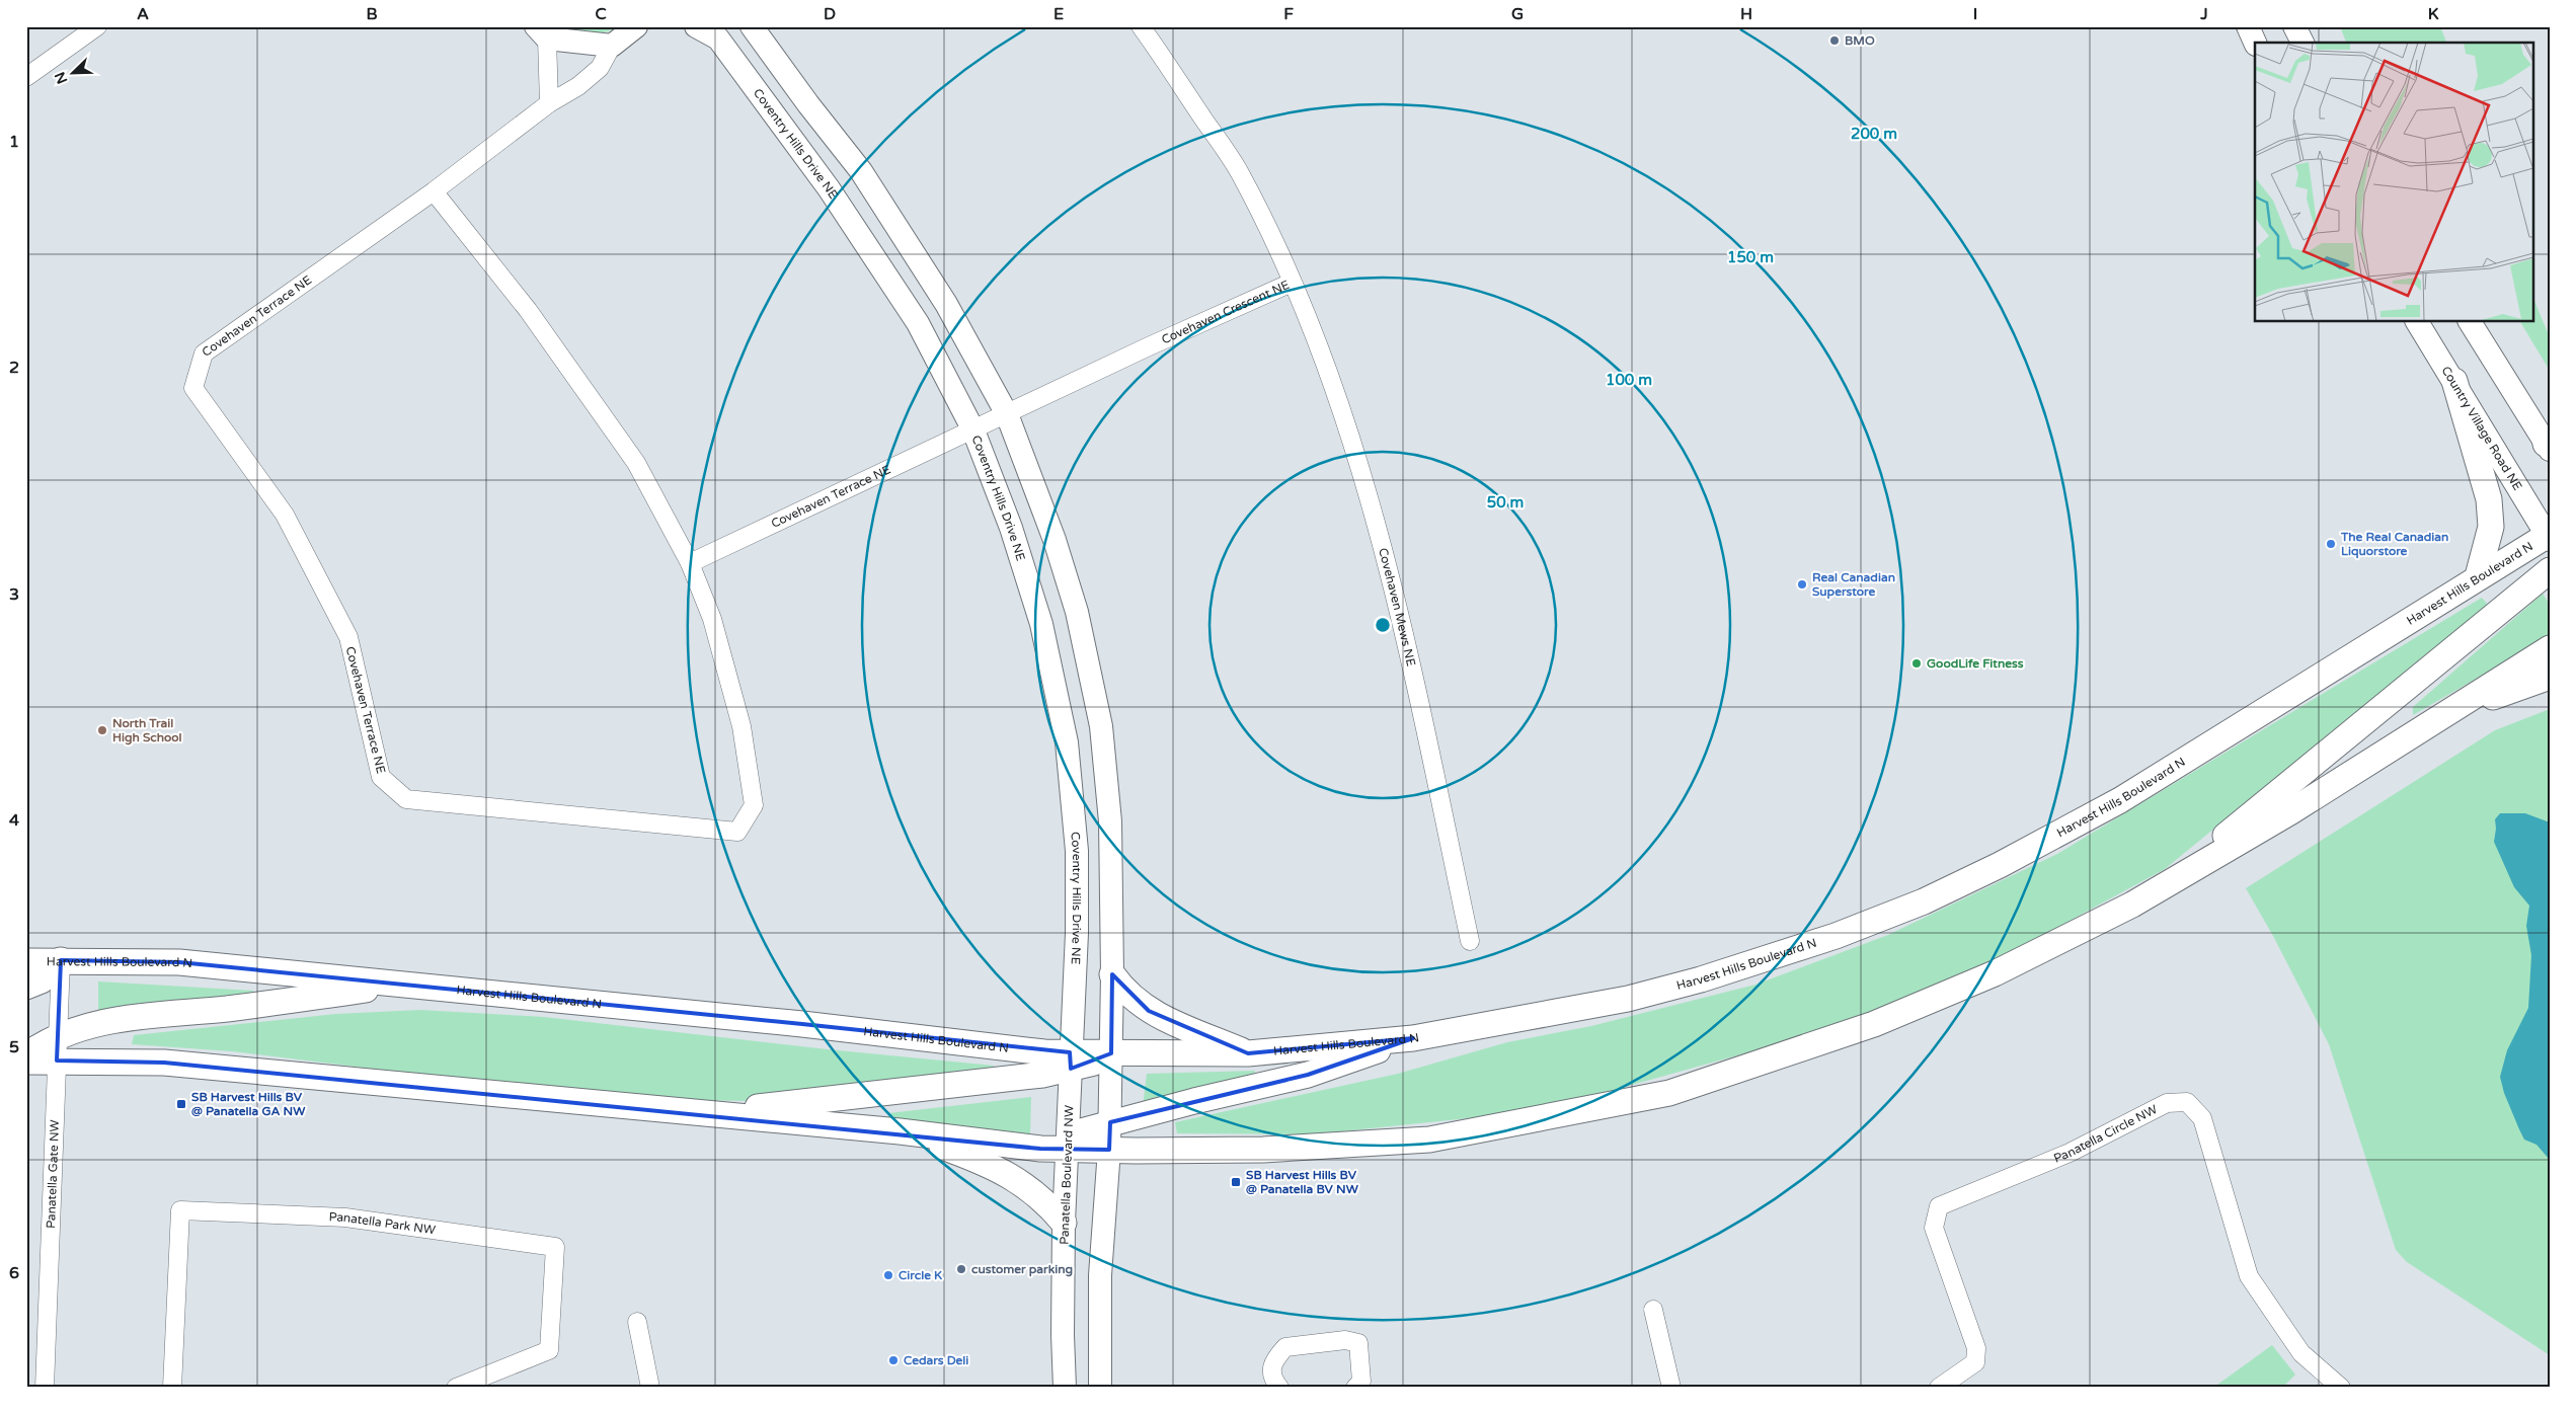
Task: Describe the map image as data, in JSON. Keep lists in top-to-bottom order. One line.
{"streets":{"main road":["Harvest Hills Boulevard N"],"street":["Coventry Hills Drive NE","Covehaven Crescent NE","Covehaven Terrace NE","Country Village Road NE","Covehaven Mews NE","Panatella Circle NW","Panatella Gate NW","Panatella Boulevard NW","Panatella Park NW"]},"crossings":[["Coventry Hills Drive NE","Covehaven Crescent NE"],["Coventry Hills Drive NE","Covehaven Terrace NE"],["Coventry Hills Drive NE","Harvest Hills Boulevard N"],["Coventry Hills Drive NE","Panatella Boulevard NW"],["Covehaven Crescent NE","Covehaven Terrace NE"],["Covehaven Crescent NE","Covehaven Mews NE"],["Country Village Road NE","Harvest Hills Boulevard N"],["Harvest Hills Boulevard N","Panatella Gate NW"],["Harvest Hills Boulevard N","Panatella Boulevard NW"]],"places":{"other":["BMO","The Real Canadian Liquorstore","Real Canadian Superstore","GoodLife Fitness","North Trail High School","customer parking","Circle K","Cedars Deli"],"transit":["SB Harvest Hills BV @ Panatella GA NW","SB Harvest Hills BV @ Panatella BV NW"]},"north":"bottom left","grid":{"columns":["A","B","C","D","E","F","G","H","I","J","K"],"rows":["1","2","3","4","5","6"]},"rings":["200 m","150 m","100 m","50 m"]}
